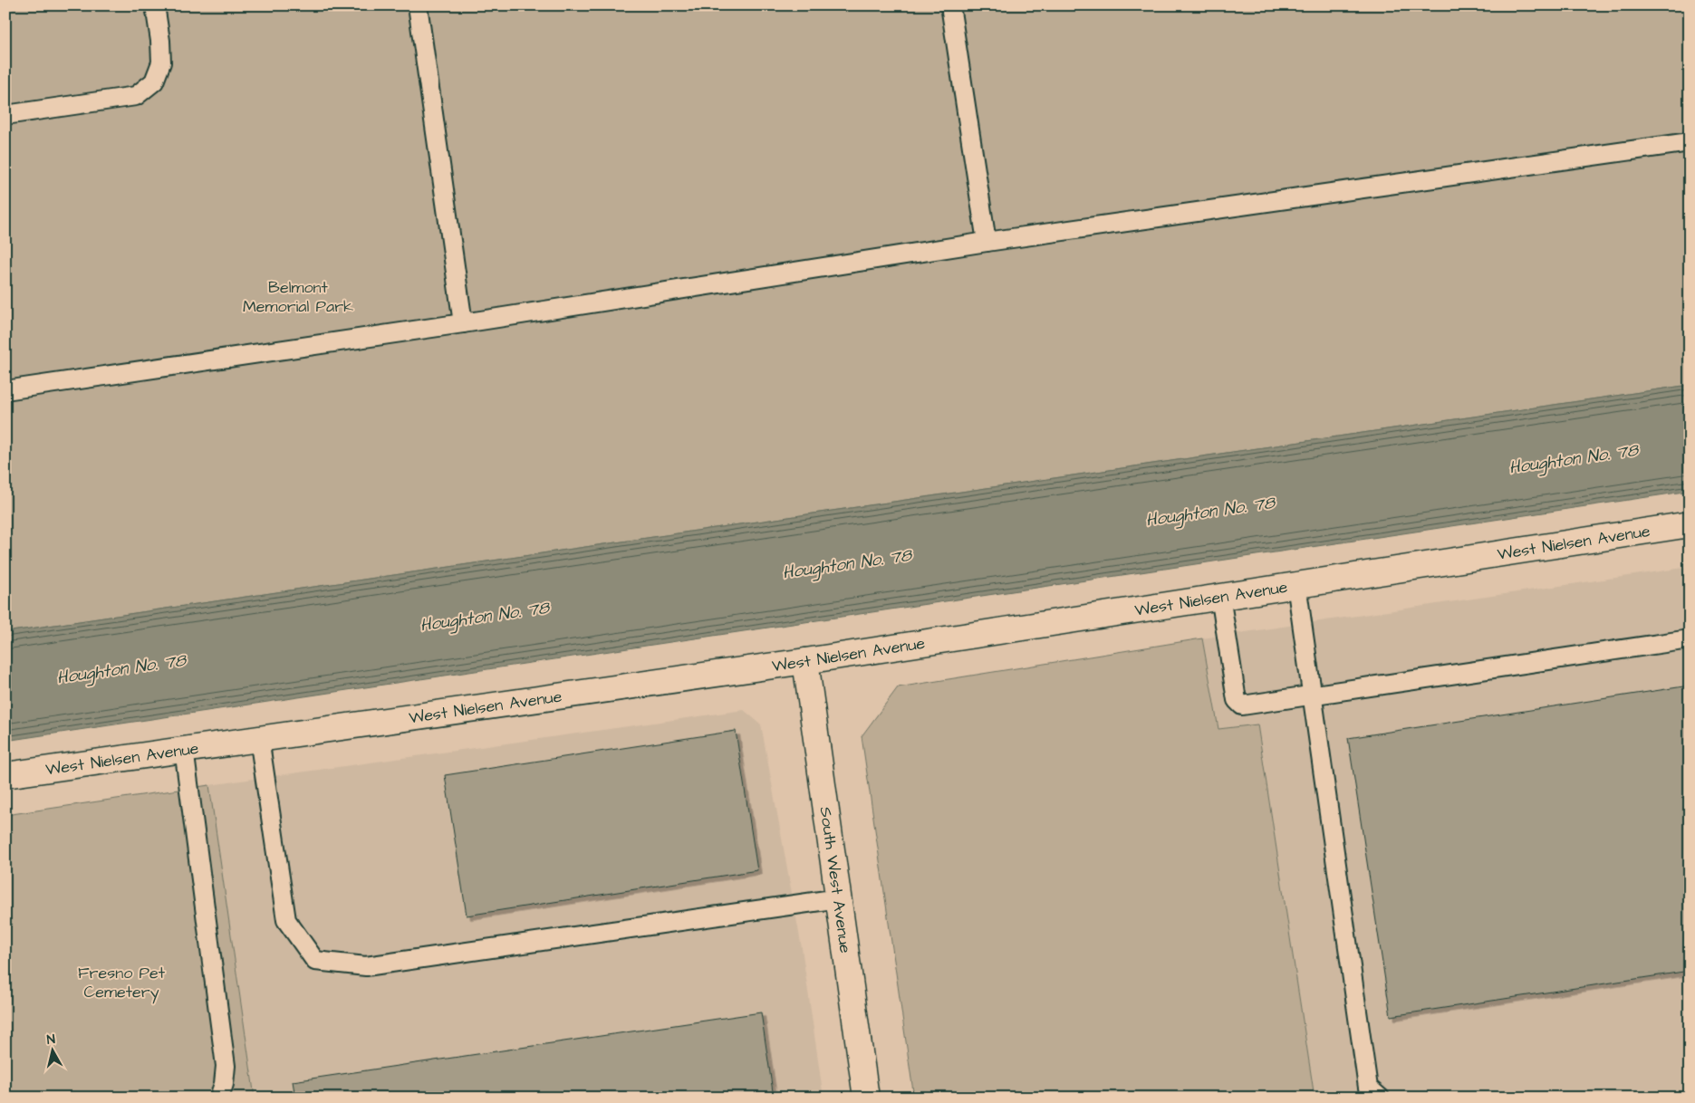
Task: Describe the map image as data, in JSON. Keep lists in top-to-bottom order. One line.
{"streets":{"street":["West Nielsen Avenue","South West Avenue"]},"crossings":[["West Nielsen Avenue","South West Avenue"]],"water":["Houghton No. 78"],"parks":["Belmont Memorial Park","Fresno Pet Cemetery"],"north":"top"}
